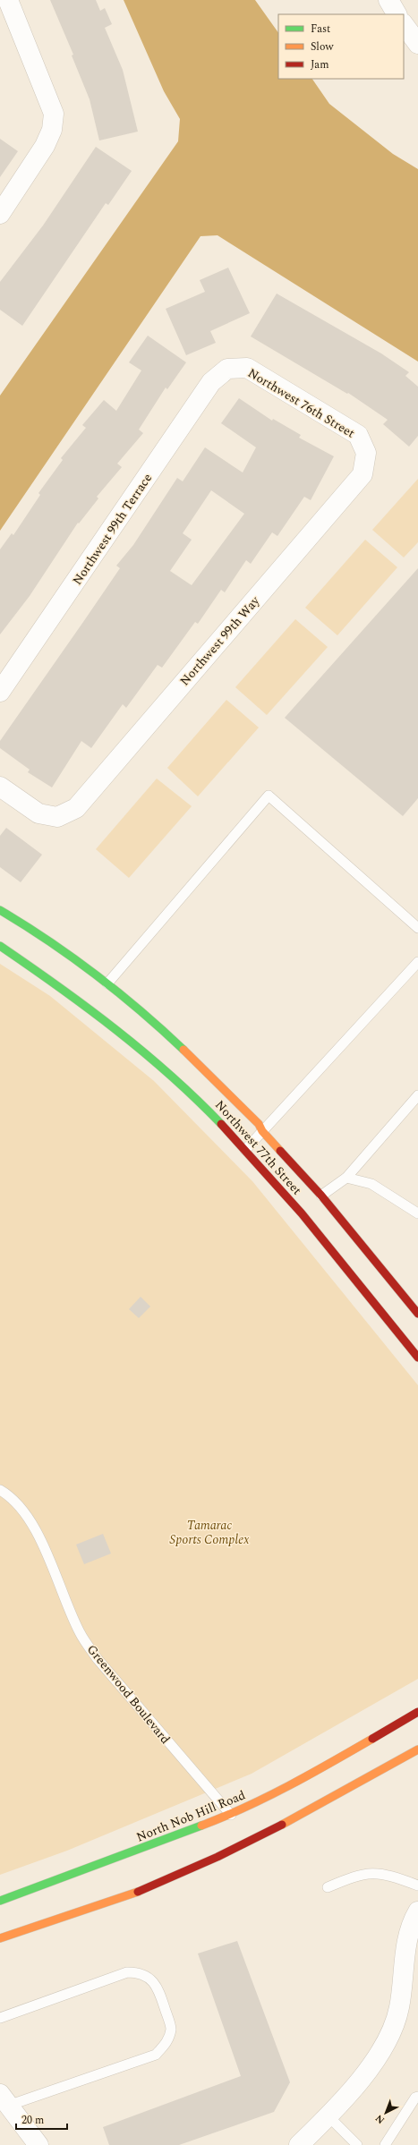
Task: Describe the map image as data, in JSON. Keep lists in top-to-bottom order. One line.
{"streets":{"street":["Northwest 76th Street","Northwest 99th Terrace","Northwest 99th Way","Northwest 77th Street","North Nob Hill Road"],"lane":["Greenwood Boulevard"]},"crossings":[["Northwest 76th Street","Northwest 99th Terrace"],["Northwest 76th Street","Northwest 99th Way"],["Greenwood Boulevard","North Nob Hill Road"]],"parks":["Tamarac Sports Complex"],"legend":["Fast","Slow","Jam"],"scale_bar":"20 m","north":"bottom left"}
